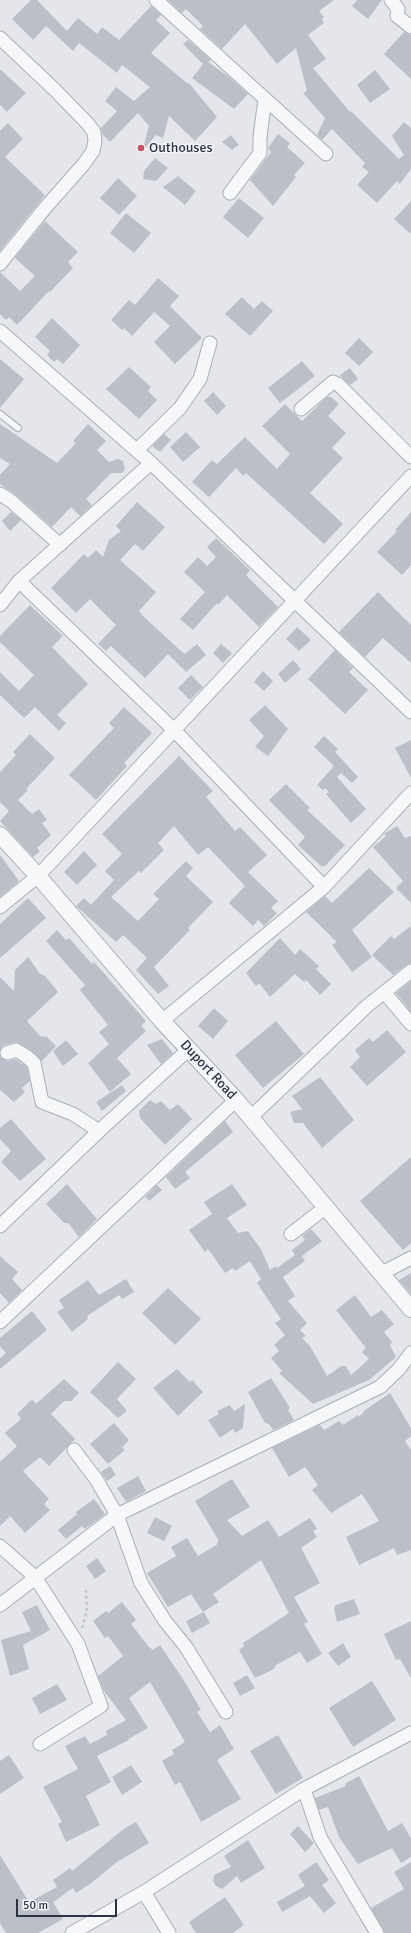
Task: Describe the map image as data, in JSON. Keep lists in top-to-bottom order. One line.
{"streets":{"street":["Duport Road"]},"places":["Outhouses"],"scale_bar":"50 m"}
